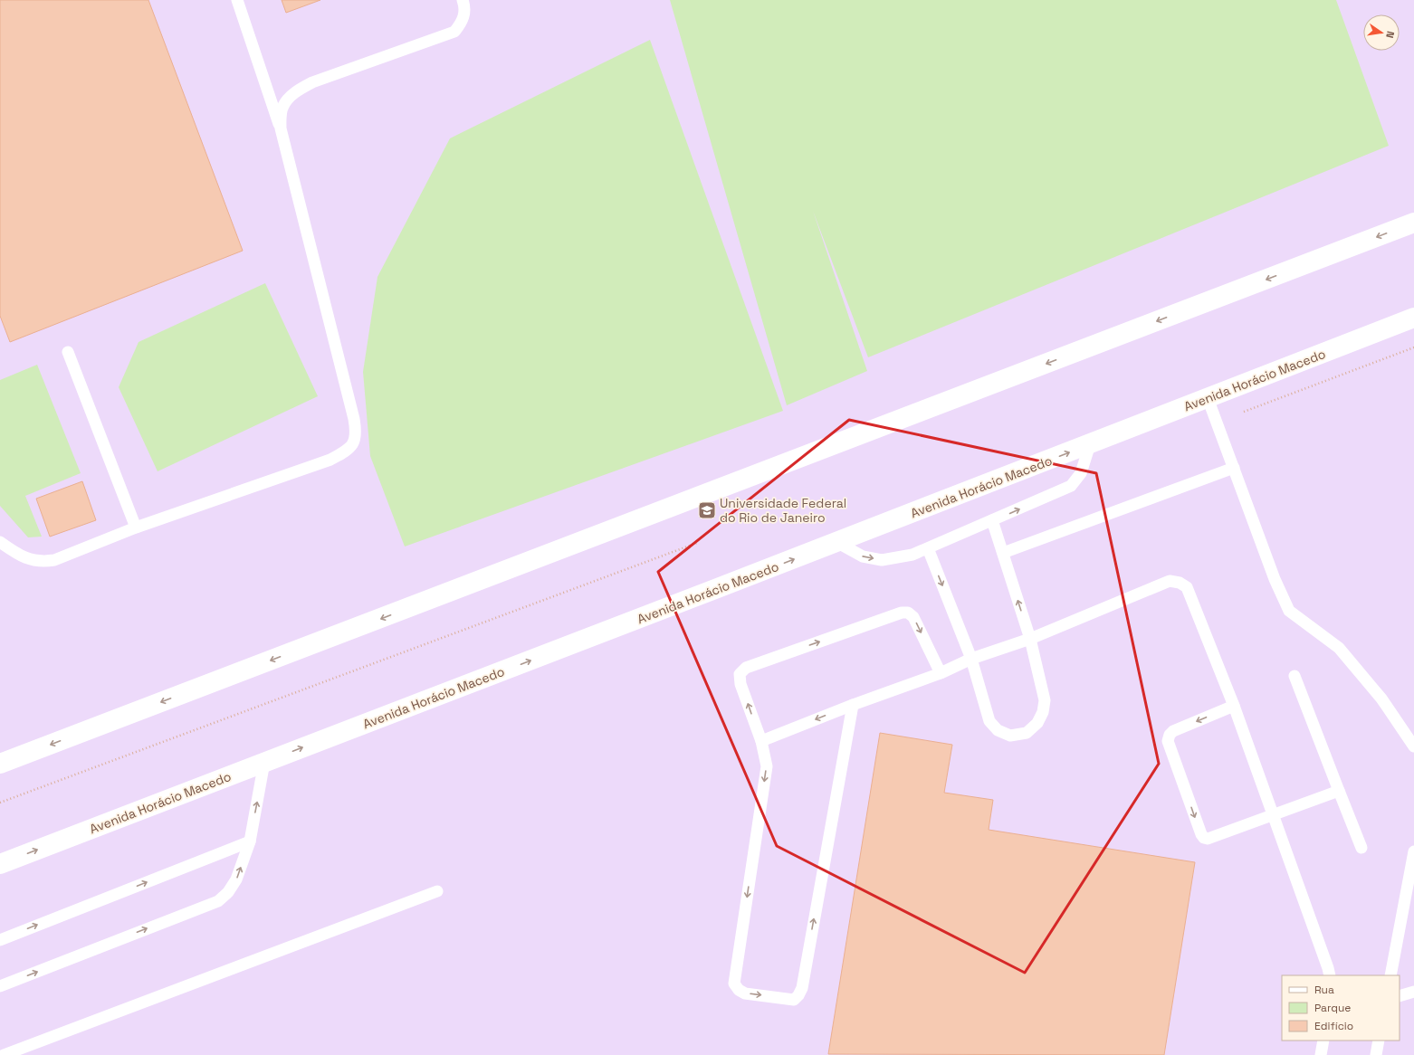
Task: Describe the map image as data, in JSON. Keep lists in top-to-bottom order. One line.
{"streets":{"street":["Avenida Horácio Macedo"]},"places":{"school or university":["Universidade Federal do Rio de Janeiro"]},"legend":["Rua","Parque","Edifício"],"north":"right"}
